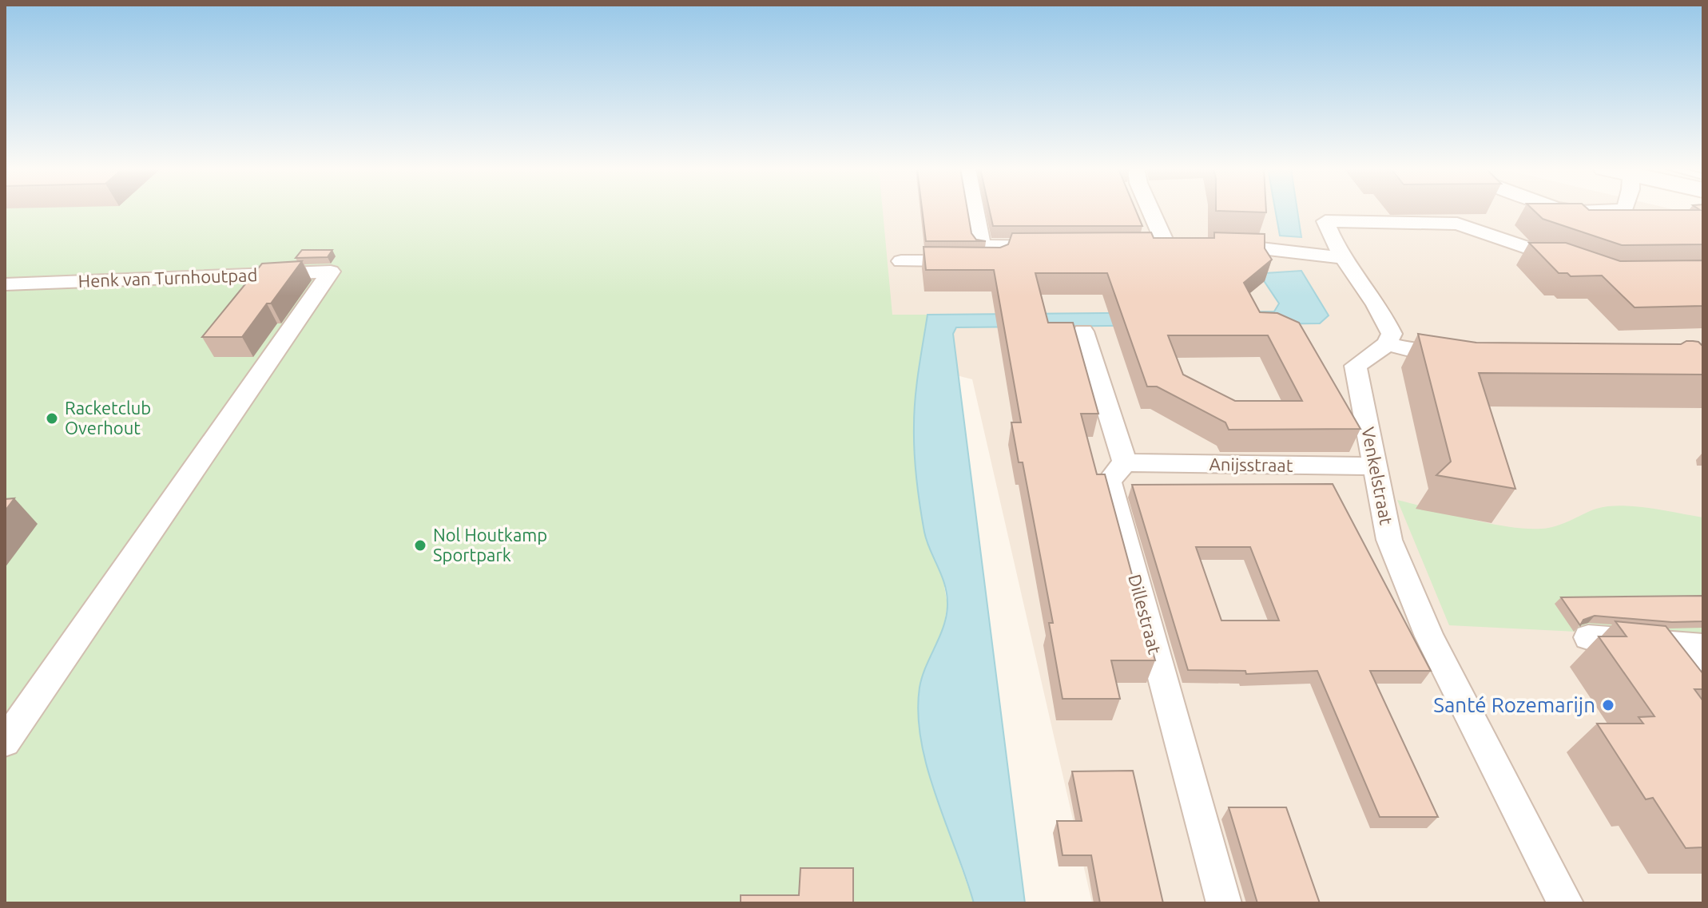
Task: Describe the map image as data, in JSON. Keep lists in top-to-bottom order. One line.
{"streets":{"street":["Henk van Turnhoutpad","Anijsstraat","Venkelstraat","Dillestraat"]},"crossings":[["Anijsstraat","Venkelstraat"],["Anijsstraat","Dillestraat"]],"places":["Racketclub Overhout","Nol Houtkamp Sportpark","Santé Rozemarijn"]}
